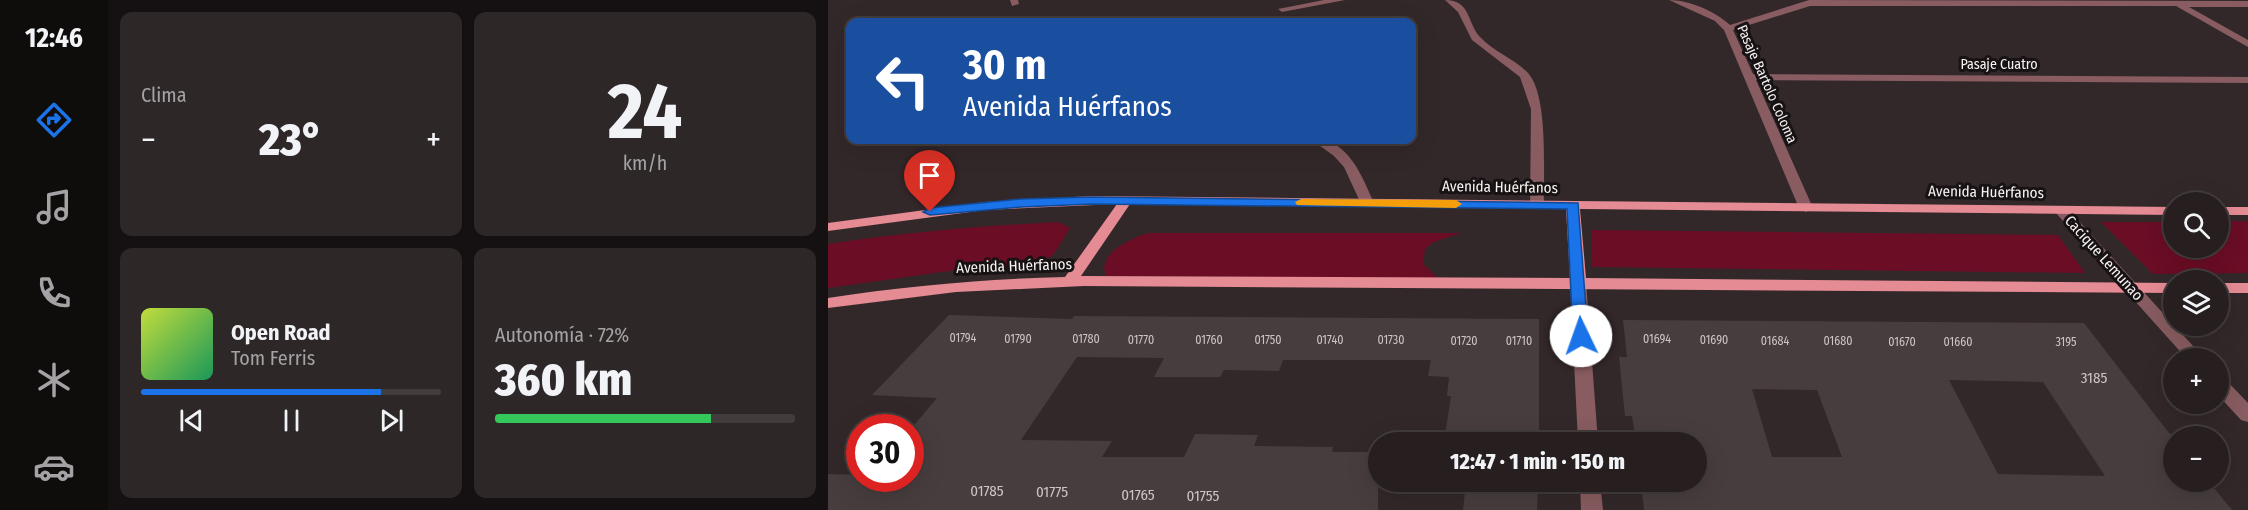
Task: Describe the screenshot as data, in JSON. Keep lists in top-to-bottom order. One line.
{"streets":{"main road":["Avenida Huérfanos"],"street":["Pasaje Cuatro","Pasaje Bartolo Coloma","Cacique Lemunao"]},"crossings":[["Pasaje Cuatro","Pasaje Bartolo Coloma"],["Pasaje Bartolo Coloma","Avenida Huérfanos"],["Avenida Huérfanos","Cacique Lemunao"]],"house_numbers":["01794","01790","01780","01694","01770","01760","01750","01740","01730","01690","01720","01710","01684","01680","01670","01660","3195","3185","01785","01775","01765","01755"],"page":{"tabs":"12:46","tile":["Clima",["24","km/h"],["Autonomía · 72%","360 km"]],"turn":["30 m","Avenida Huérfanos"],"heat":["−","23°","+"],"map_buttons":["+","−"],"song":["Open Road","Tom Ferris"],"limit":"30","trip":"12:47 · 1 min · 150 m"}}
